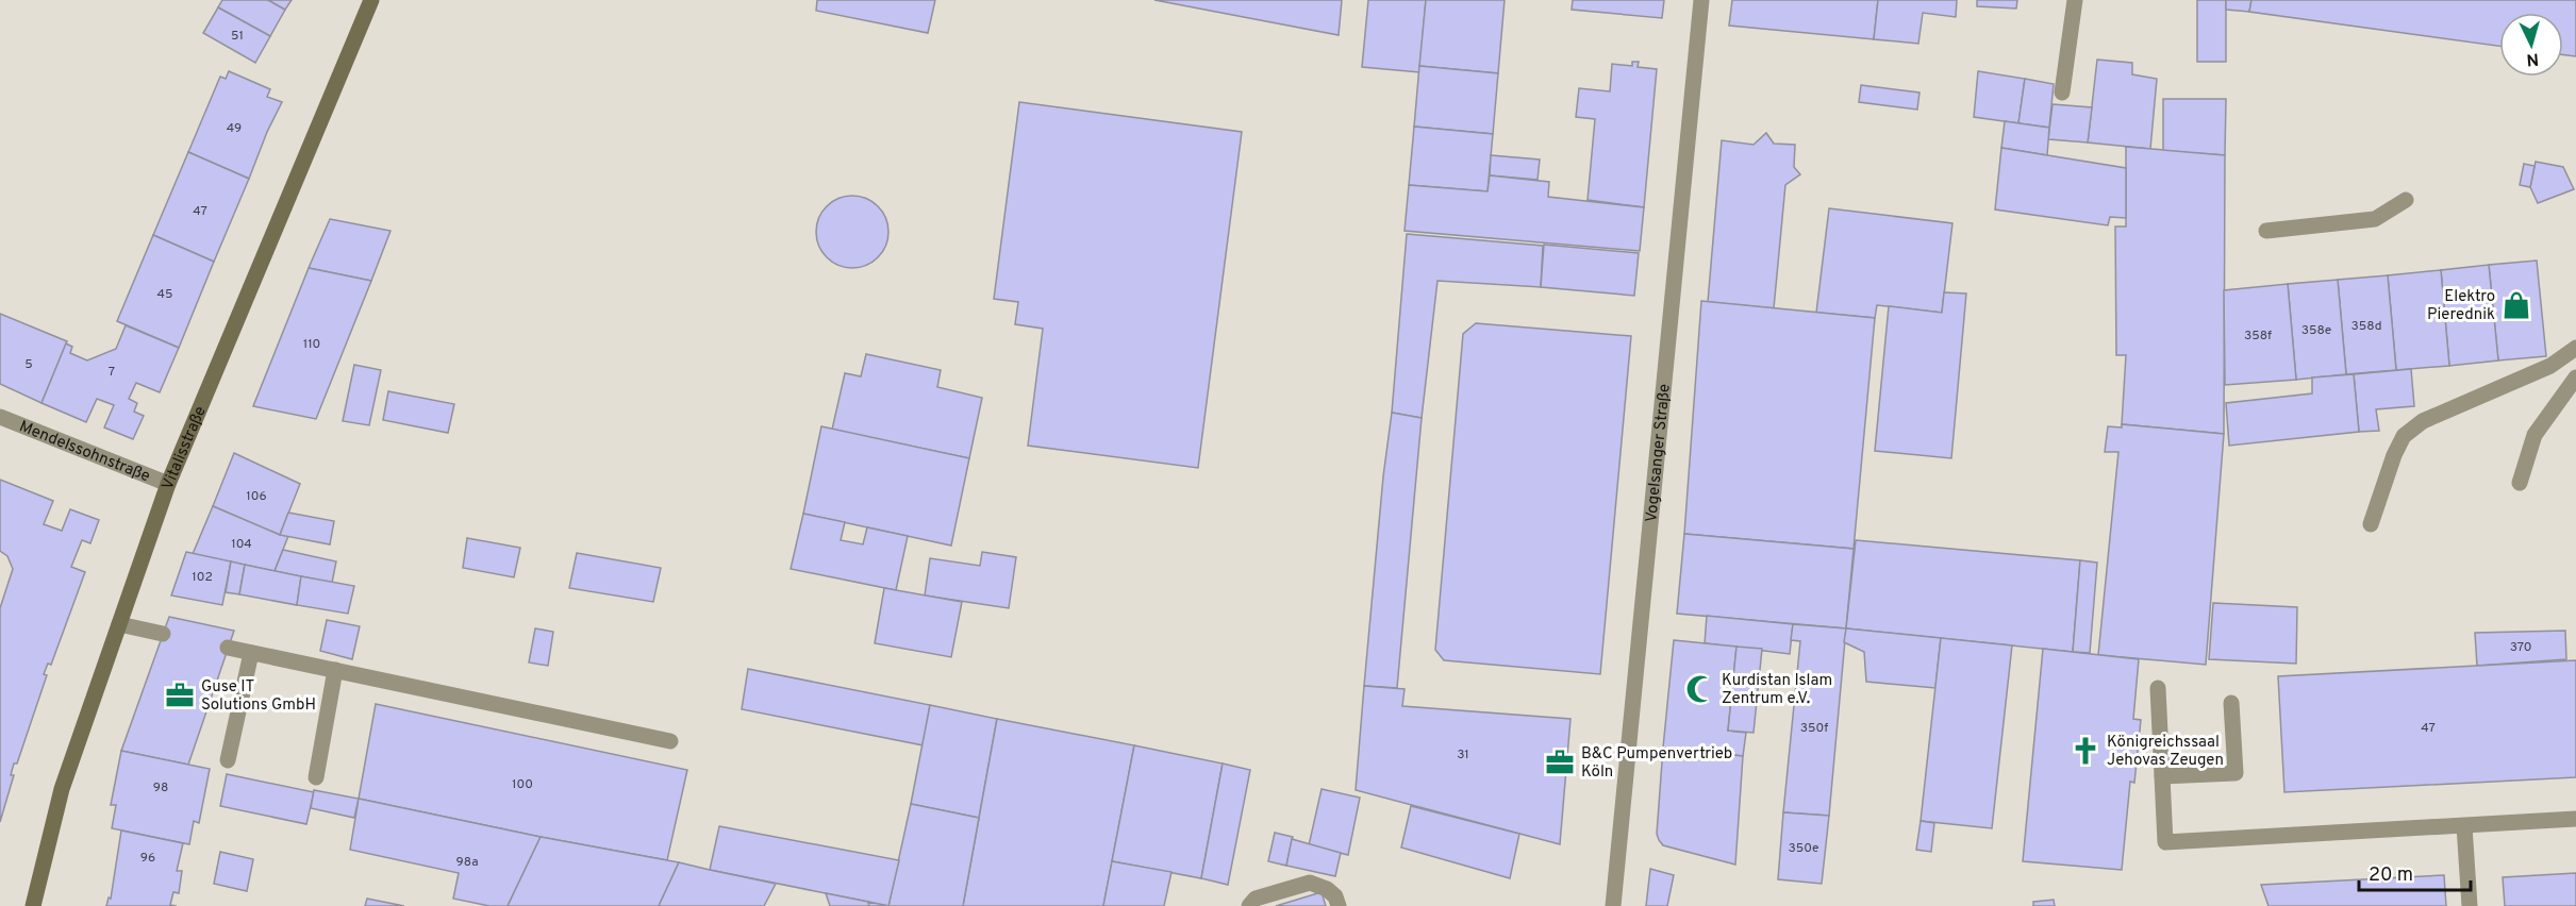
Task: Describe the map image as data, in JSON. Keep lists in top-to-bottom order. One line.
{"streets":{"street":["Vitalisstraße","Mendelssohnstraße","Vogelsanger Straße"]},"crossings":[["Vitalisstraße","Mendelssohnstraße"]],"places":{"shop":["Elektro Pierednik"],"mosque":["Kurdistan Islam Zentrum e.V."],"office":["Guse IT Solutions GmbH","B&C Pumpenvertrieb Köln"],"church":["Königreichssaal Jehovas Zeugen"]},"house_numbers":["51","49","47","45","358d","358e","358f","110","5","7","106","104","102","370","350f","47","31","100","98","350e","96","98a"],"scale_bar":"20 m","north":"bottom"}
